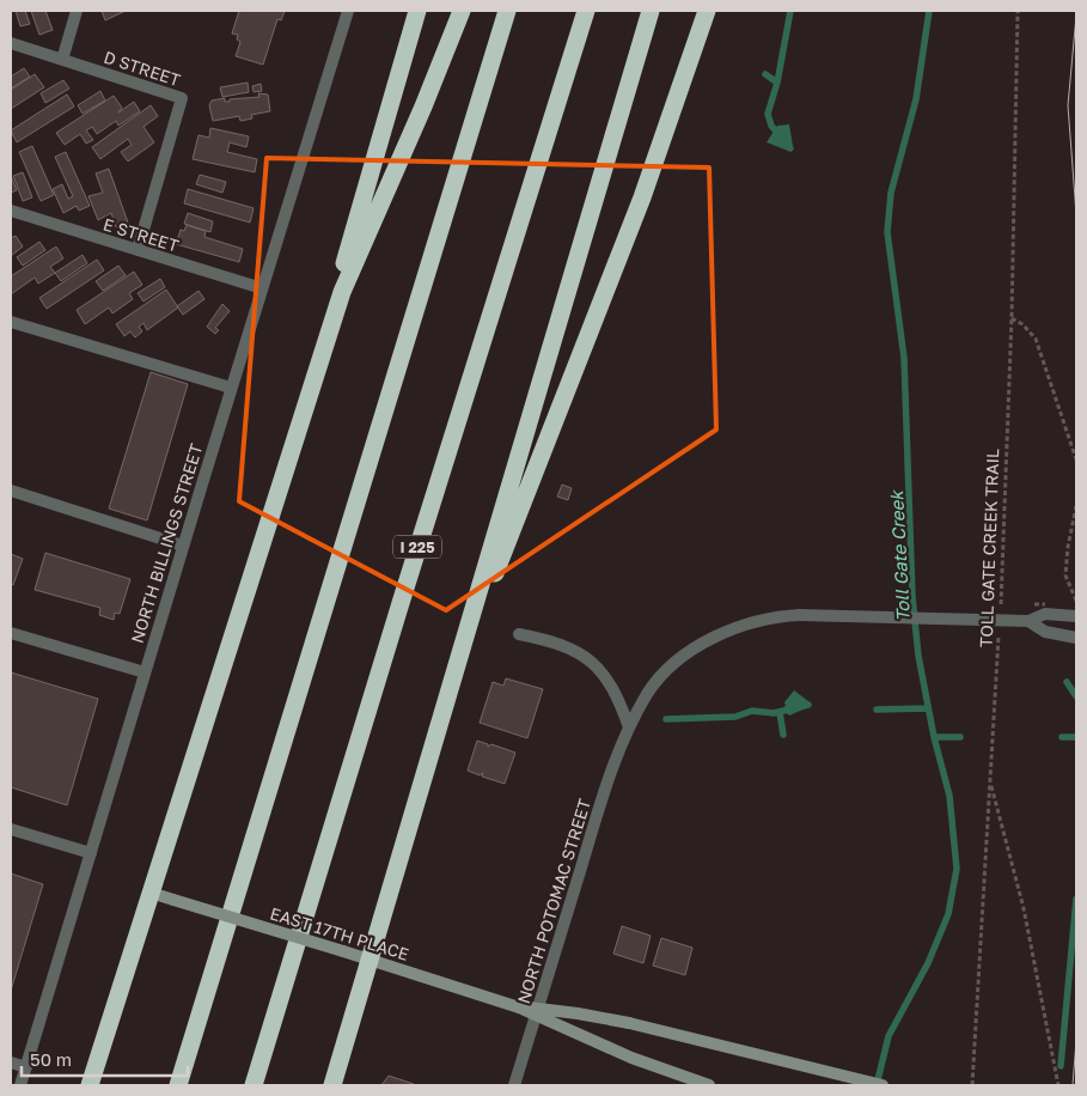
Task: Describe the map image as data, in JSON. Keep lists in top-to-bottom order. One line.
{"streets":{"highway":["I 225"],"main road":["EAST 17TH PLACE"],"street":["D STREET","E STREET","NORTH BILLINGS STREET","NORTH POTOMAC STREET"],"path":["TOLL GATE CREEK TRAIL"]},"crossings":[["D STREET","E STREET"],["E STREET","NORTH BILLINGS STREET"]],"water":["Toll Gate Creek"],"scale_bar":"50 m"}
